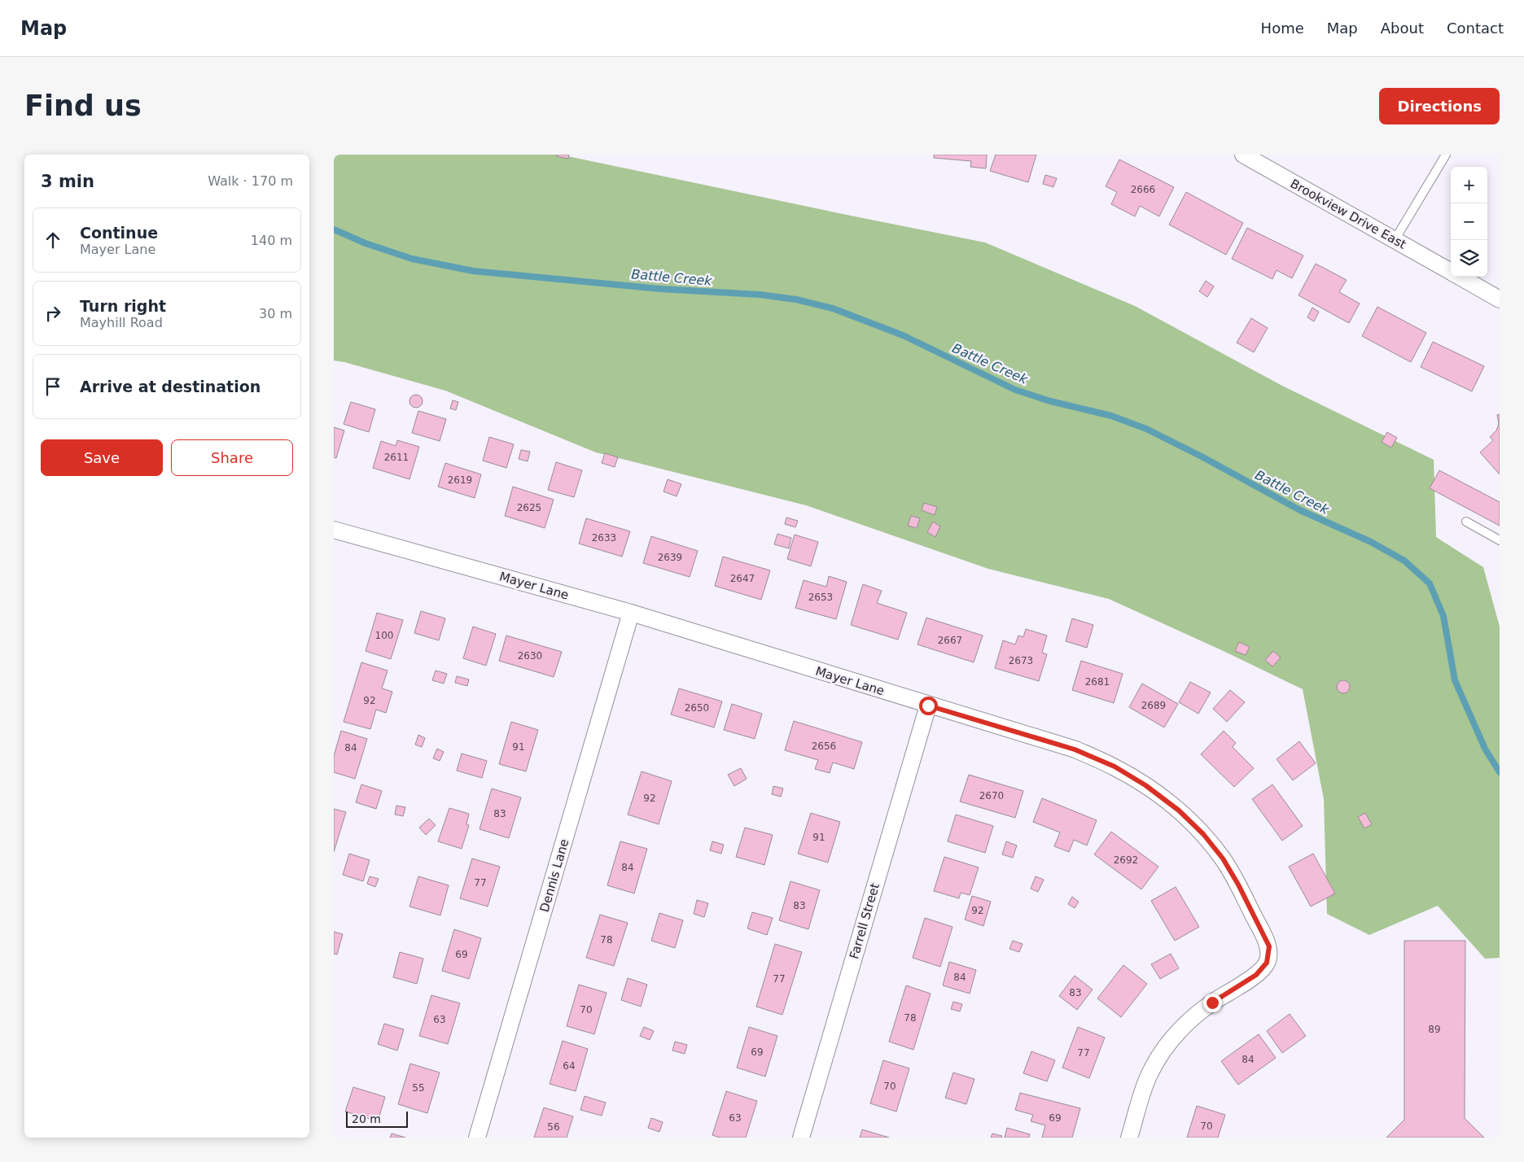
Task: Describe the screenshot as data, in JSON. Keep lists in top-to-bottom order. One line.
{"streets":{"street":["Brookview Drive East","Mayer Lane","Dennis Lane","Farrell Street"]},"crossings":[["Mayer Lane","Dennis Lane"],["Mayer Lane","Farrell Street"]],"water":["Battle Creek"],"house_numbers":["2666","2611","2619","2625","2633","2639","2647","2653","100","2667","2630","2673","2681","92","2689","2650","2656","91","84","2670","92","83","91","2692","84","77","83","92","78","69","84","77","83","70","78","63","89","69","77","84","64","70","55","63","69","70","56"],"scale_bar":"20 m","page":{"header":"Map","nav":["Home","Map","About","Contact"],"buttons":["Directions",["Save","Share"]],"title":"Find us","heading":["3 min","Walk · 170 m"],"map_buttons":["+","−"],"list":[["Continue","Mayer Lane","140 m"],["Turn right","Mayhill Road","30 m"],"Arrive at destination"],"scale":"20 m"}}
